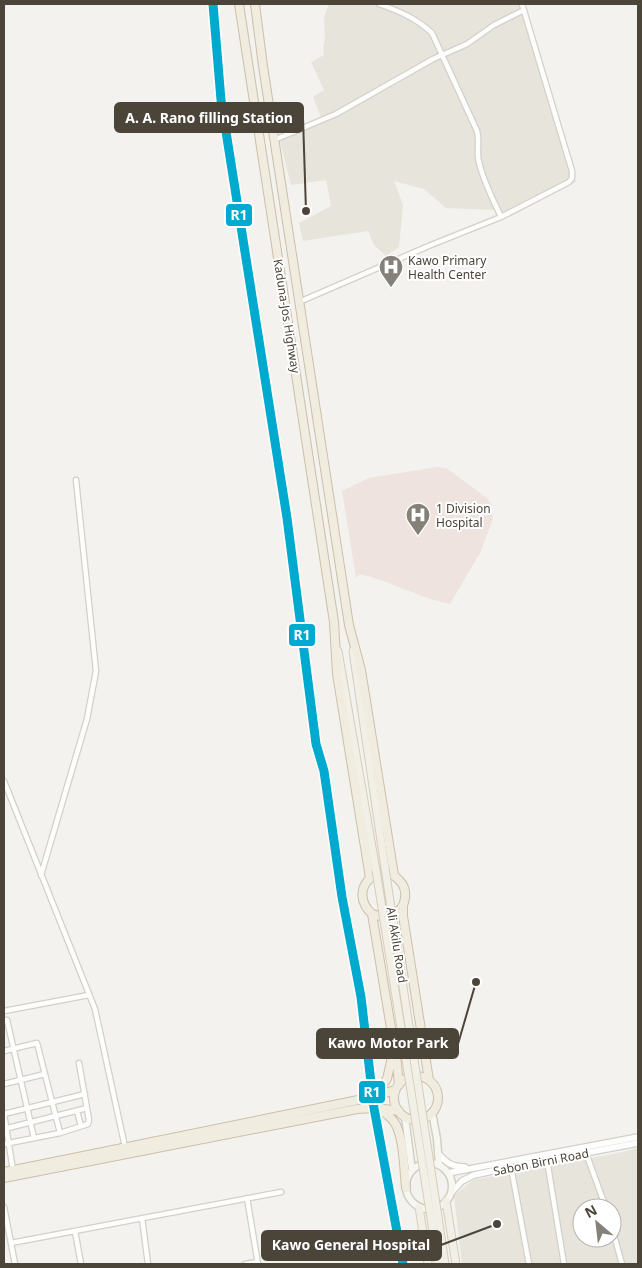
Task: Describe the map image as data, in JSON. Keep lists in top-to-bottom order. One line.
{"streets":{"highway":["Kaduna-Jos Highway"],"main road":["Ali Akilu Road"],"street":["Sabon Birni Road"]},"crossings":[["Kaduna-Jos Highway","Ali Akilu Road"]],"places":{"other":["A. A. Rano filling Station","Kawo Motor Park","Kawo General Hospital"],"hospital":["Kawo Primary Health Center","1 Division Hospital"]},"lines":["transit line R1"],"north":"top left"}
